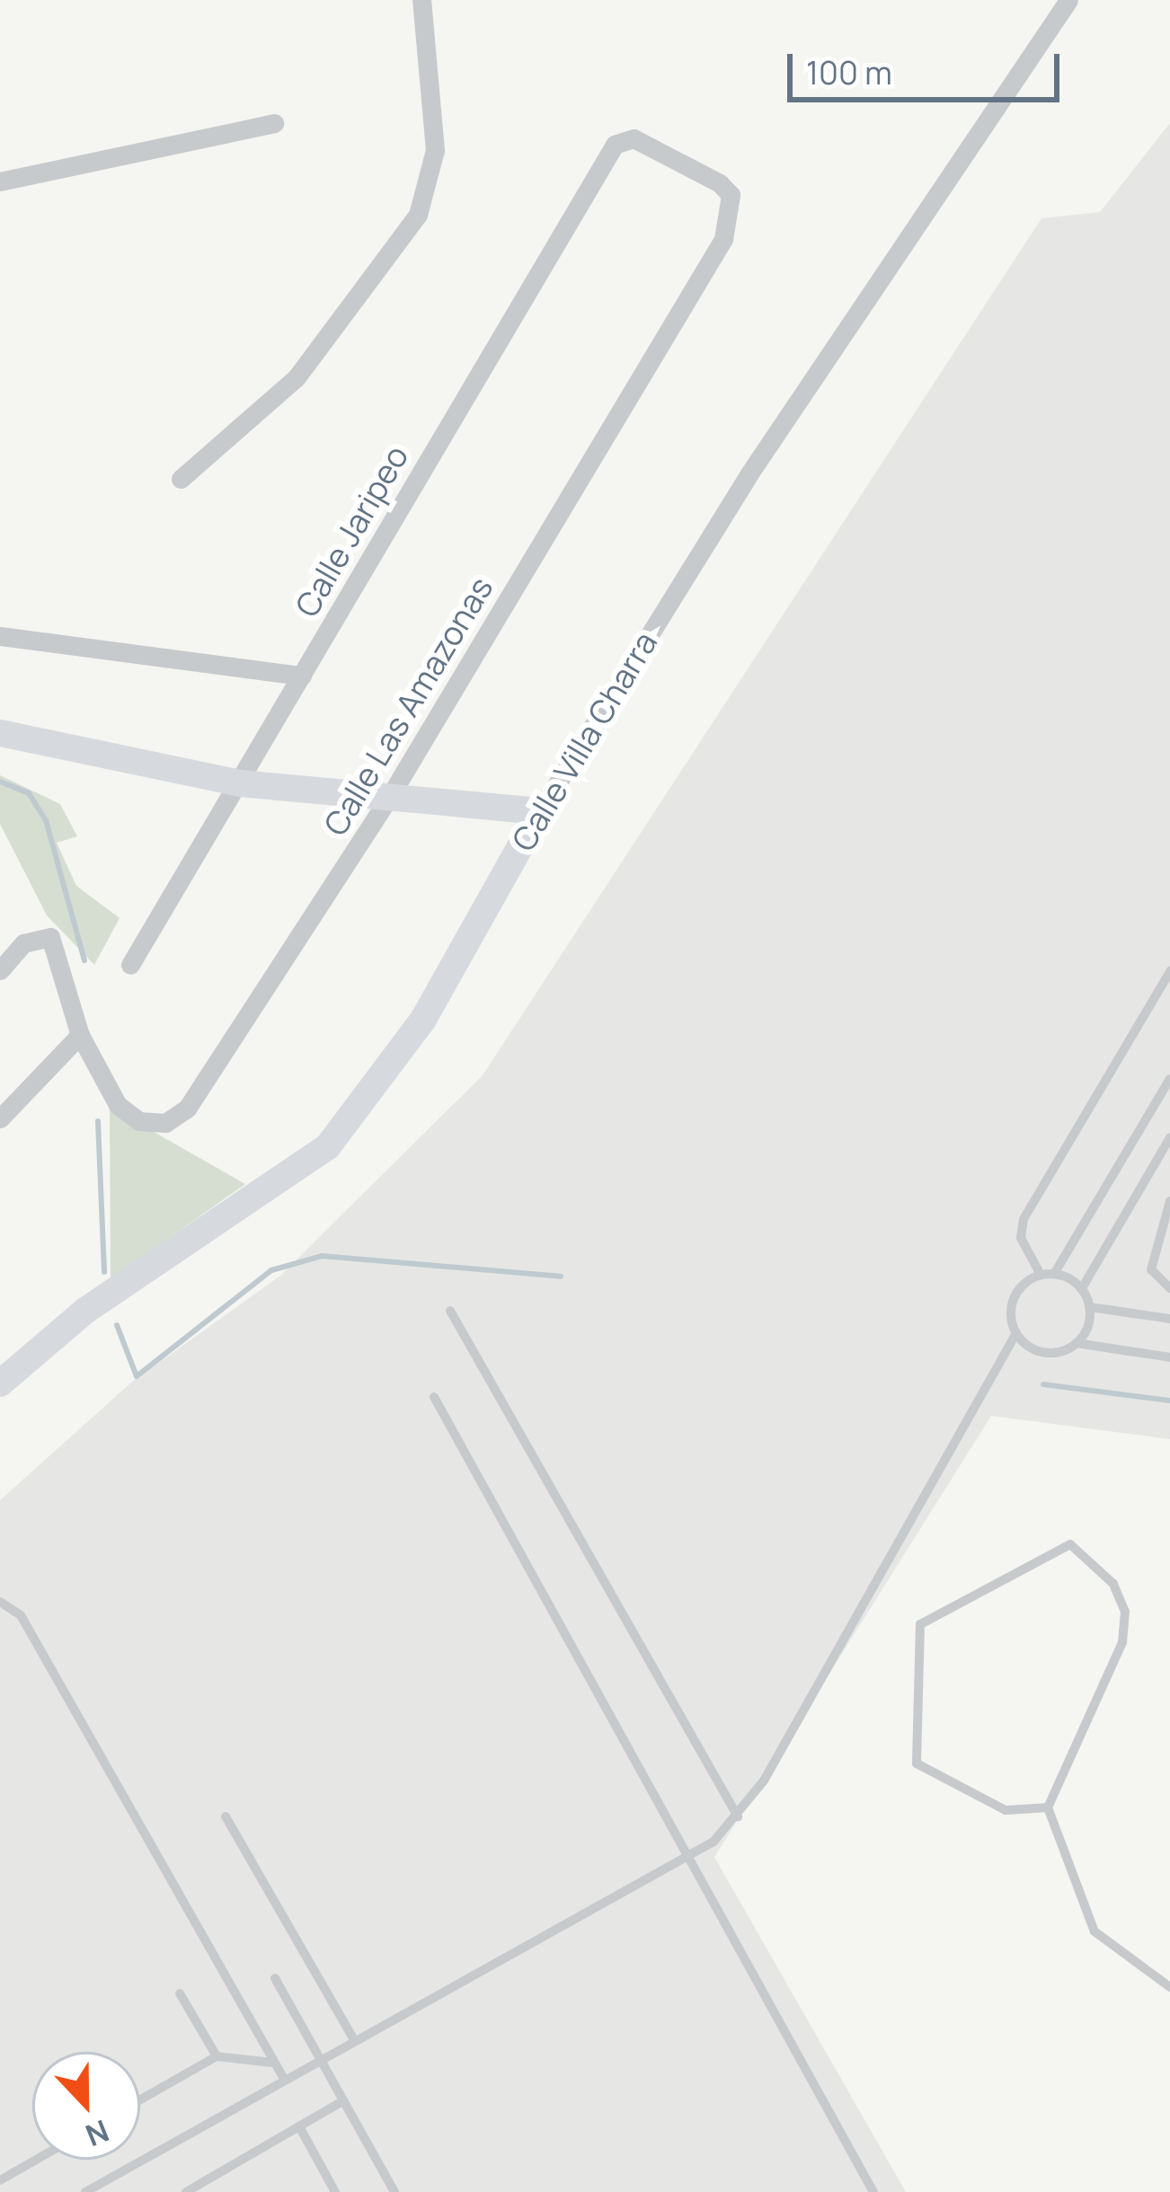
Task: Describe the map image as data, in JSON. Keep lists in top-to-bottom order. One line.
{"streets":{"street":["Calle Jaripeo","Calle Las Amazonas","Calle Villa Charra"]},"crossings":[["Calle Jaripeo","Calle Las Amazonas"]],"scale_bar":"100 m","north":"bottom"}
